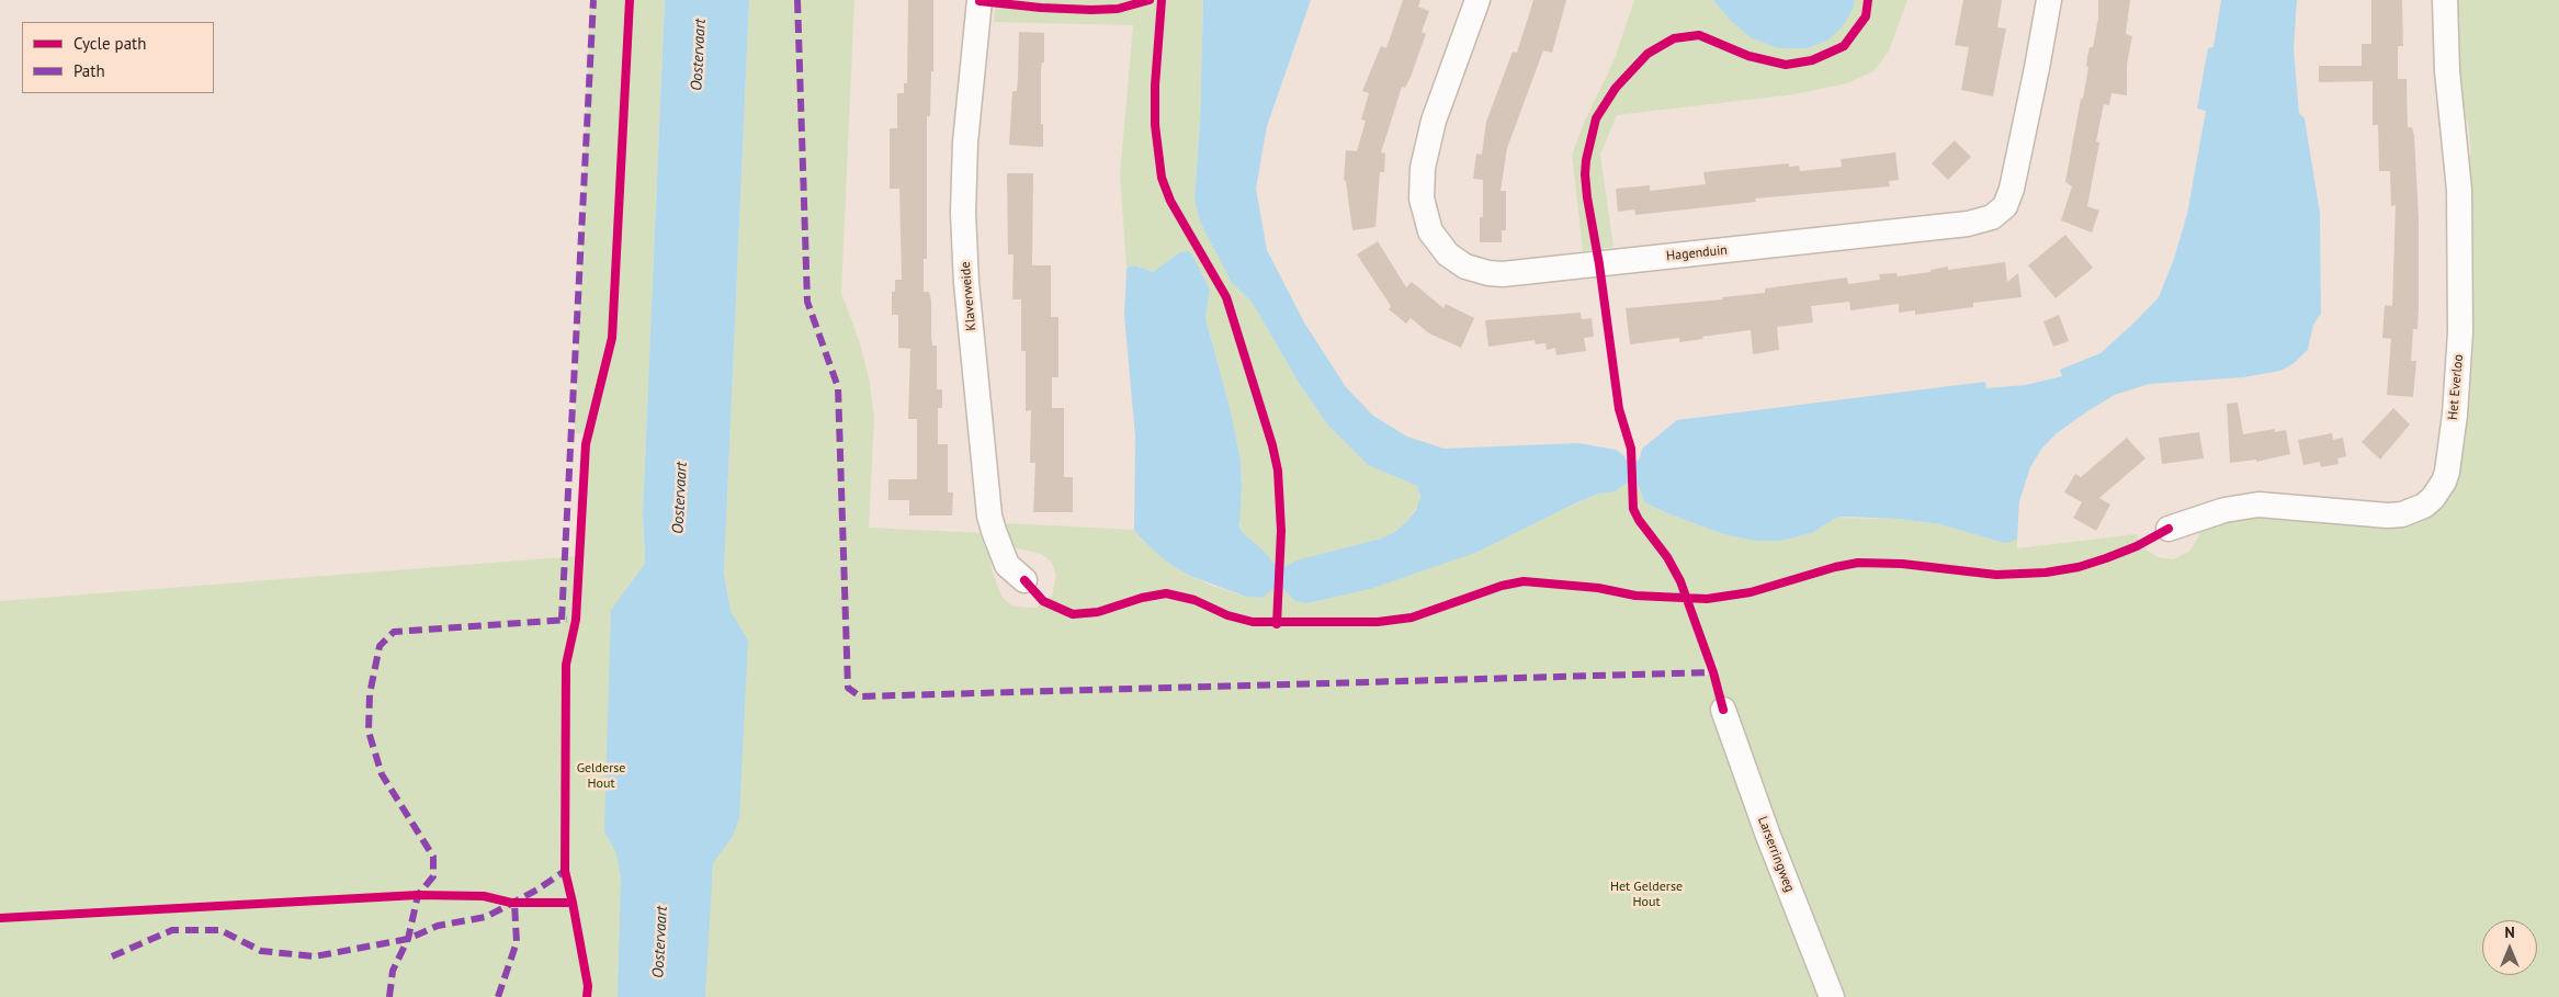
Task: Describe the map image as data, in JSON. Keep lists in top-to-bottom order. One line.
{"streets":{"street":["Hagenduin","Klaverweide","Het Everloo","Larserringweg"]},"water":["Oostervaart"],"parks":["Gelderse Hout","Het Gelderse Hout"],"legend":["Cycle path","Path"],"north":"top"}
